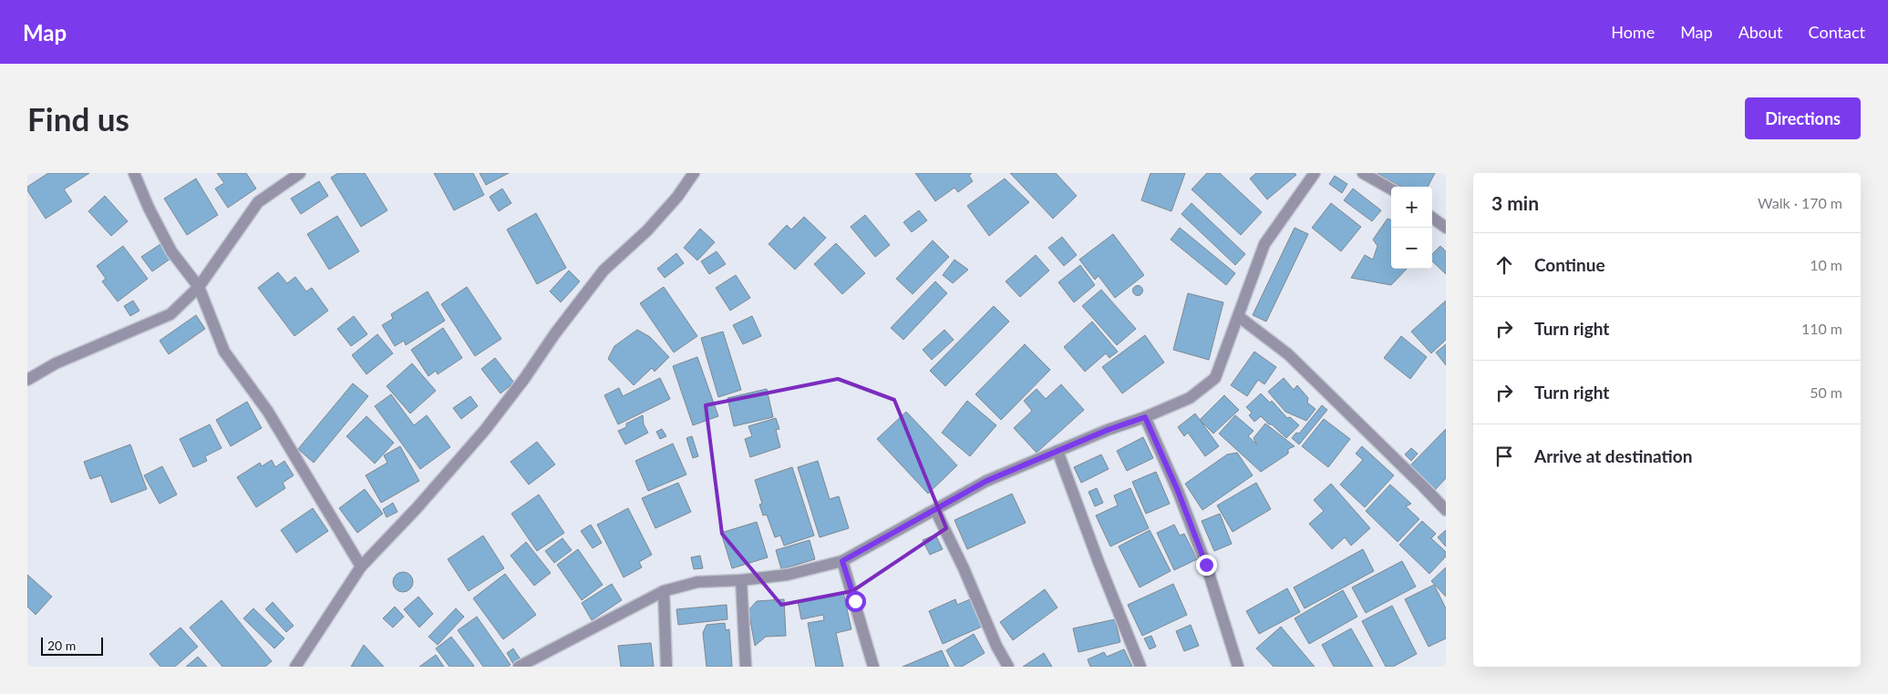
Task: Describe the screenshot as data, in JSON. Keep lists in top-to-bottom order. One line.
{"scale_bar":"20 m","page":{"header":"Map","nav":["Home","Map","About","Contact"],"buttons":"Directions","title":"Find us","heading":["3 min","Walk · 170 m"],"map_buttons":["+","−"],"list":[["Continue","10 m"],["Turn right","110 m"],["Turn right","50 m"],"Arrive at destination"],"scale":"20 m"}}
